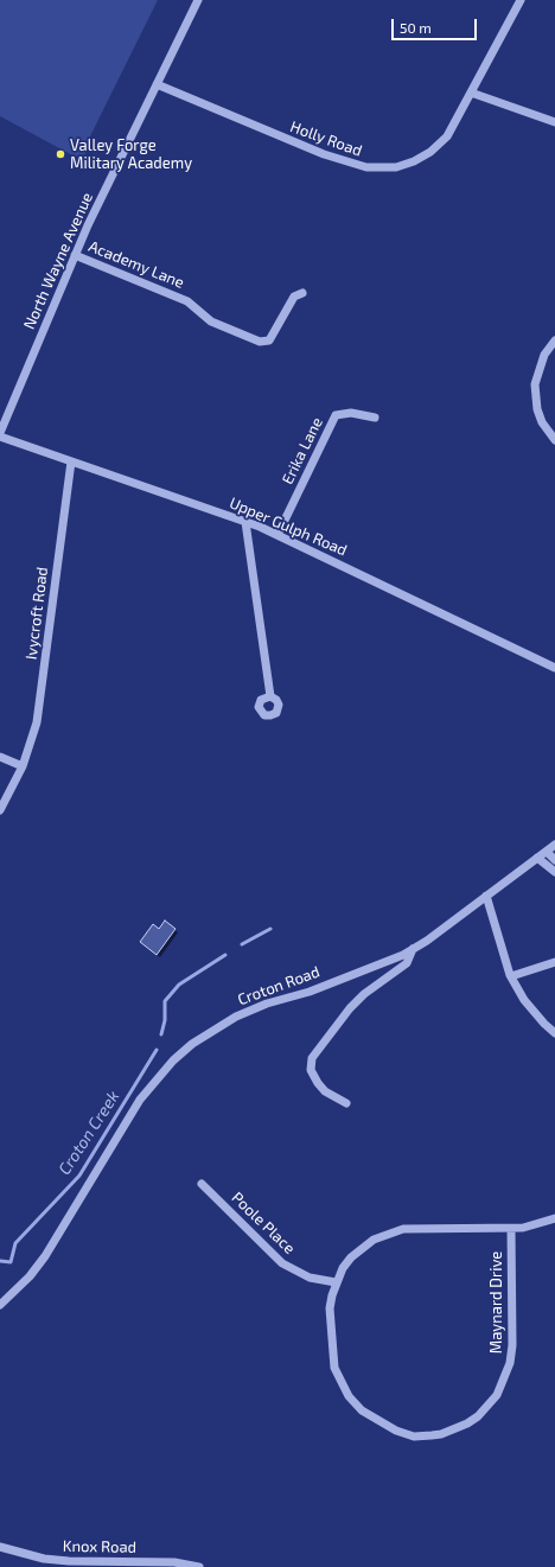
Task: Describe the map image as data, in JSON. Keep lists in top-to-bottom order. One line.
{"streets":{"street":["Holly Road","North Wayne Avenue","Academy Lane","Erika Lane","Upper Gulph Road","Ivycroft Road","Croton Road","Poole Place","Maynard Drive","Knox Road"]},"crossings":[["Holly Road","North Wayne Avenue"],["North Wayne Avenue","Academy Lane"],["North Wayne Avenue","Upper Gulph Road"],["Erika Lane","Upper Gulph Road"],["Upper Gulph Road","Ivycroft Road"],["Poole Place","Maynard Drive"]],"water":["Croton Creek"],"places":["Valley Forge Military Academy"],"scale_bar":"50 m"}
